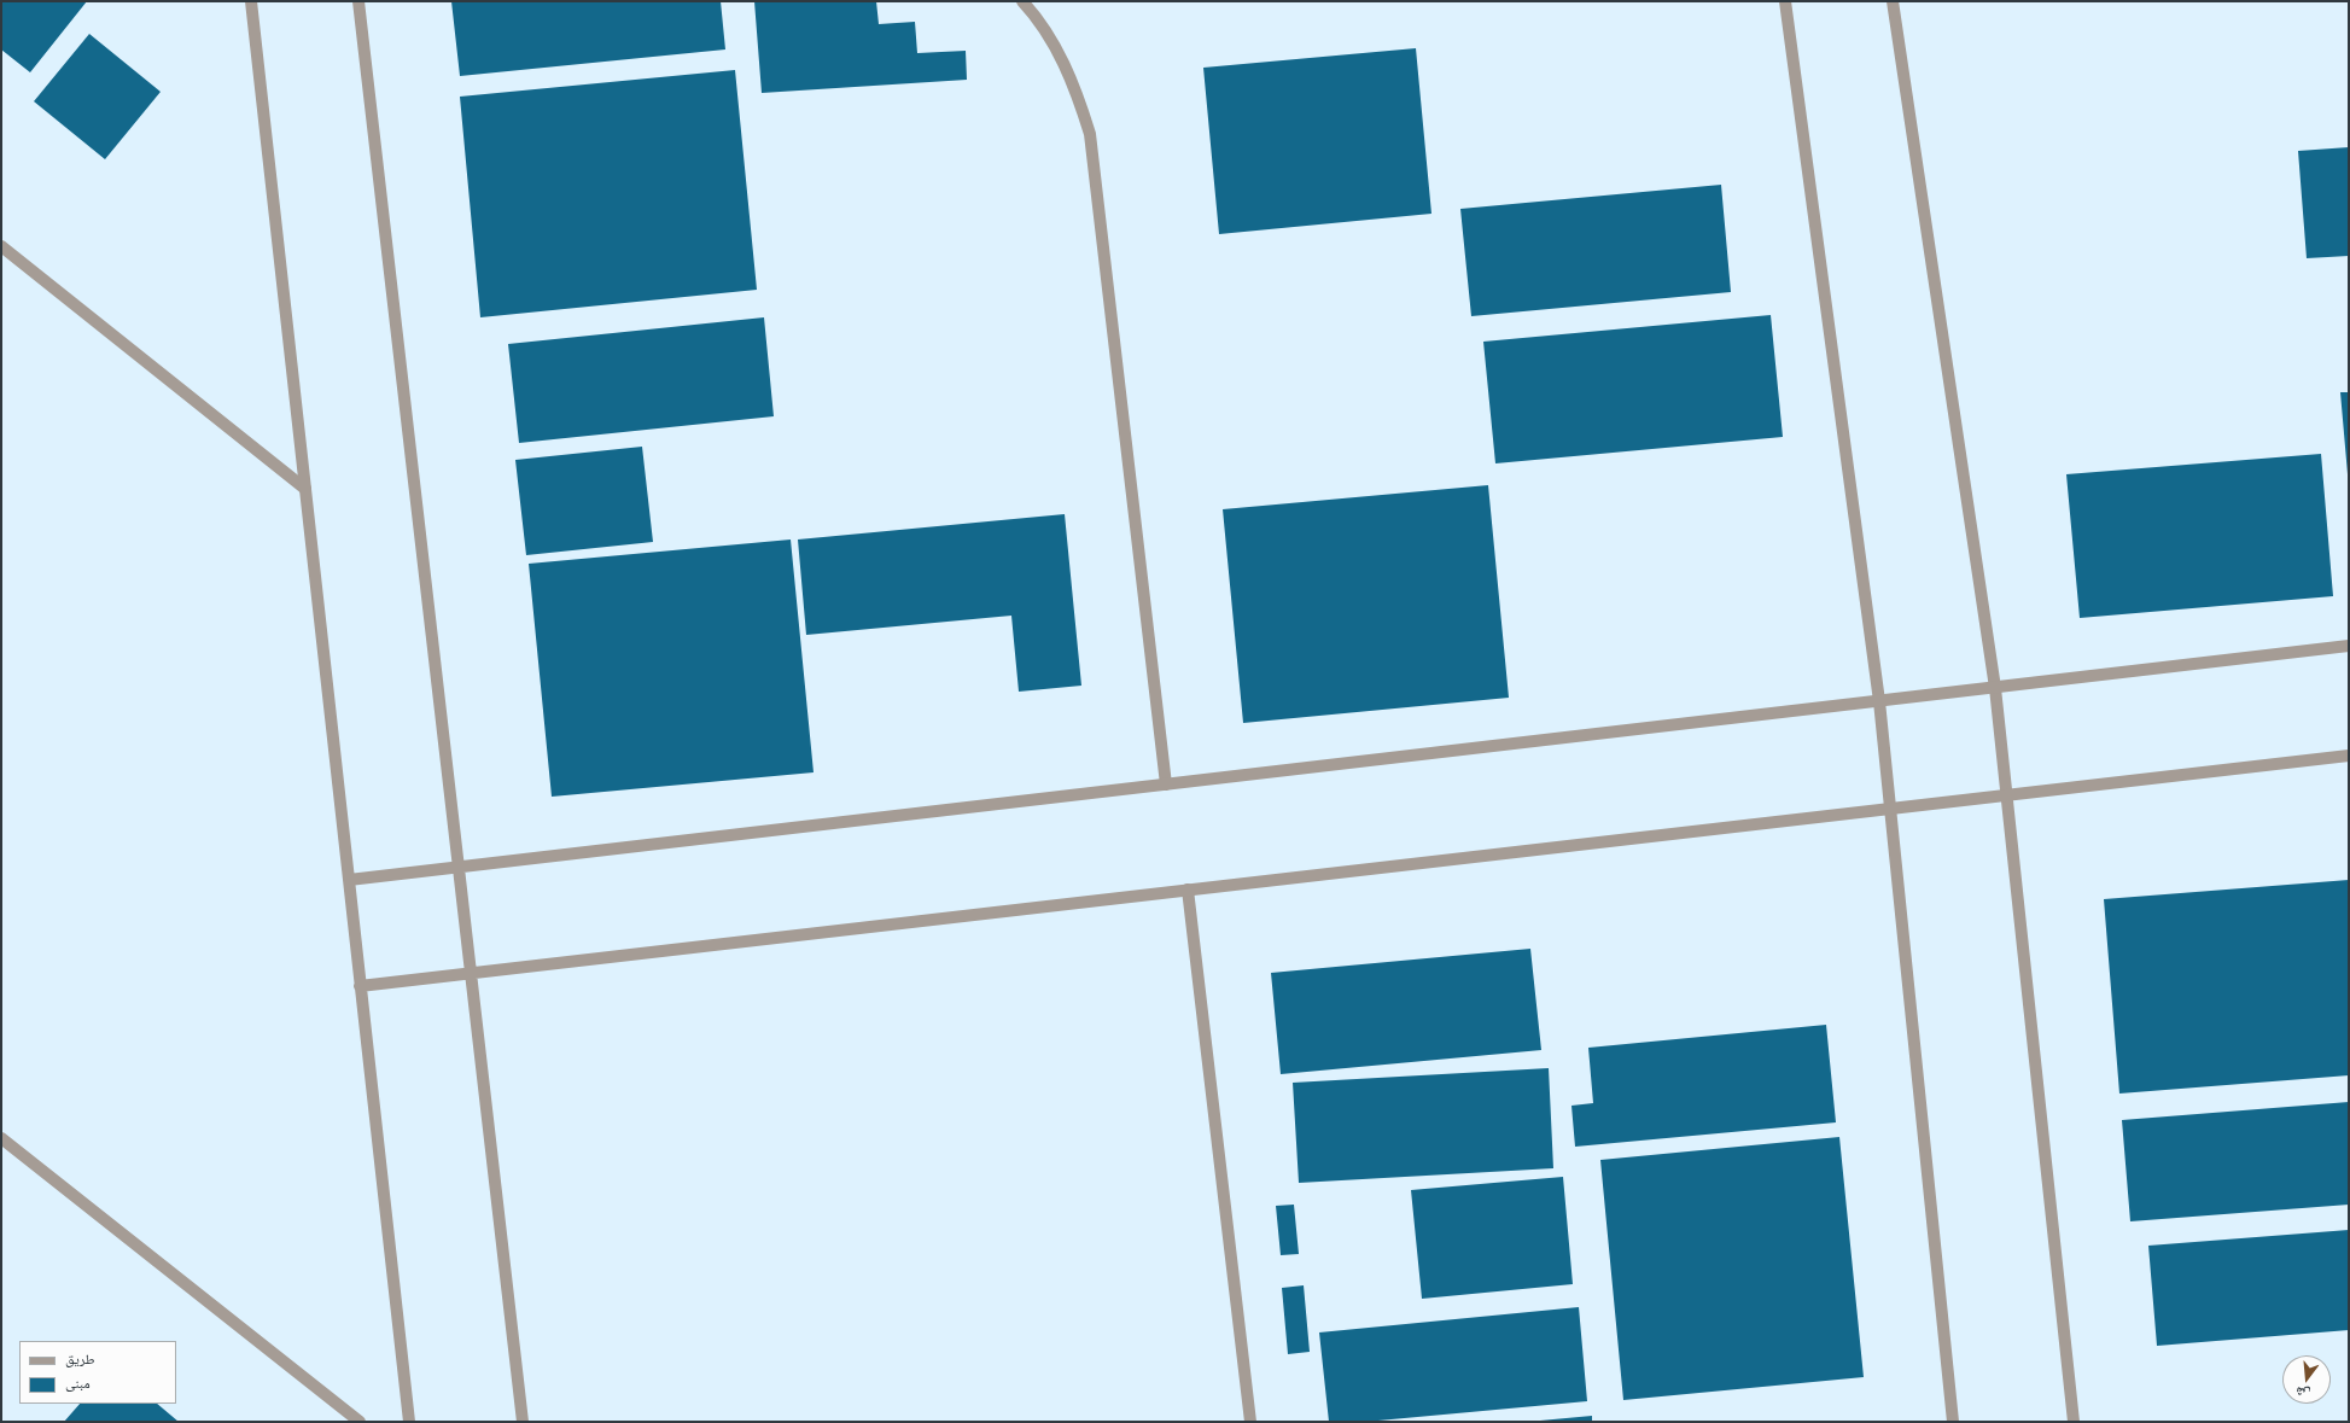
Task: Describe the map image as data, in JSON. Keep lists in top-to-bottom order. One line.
{"legend":["طريق","مبنى"],"north":"bottom"}
